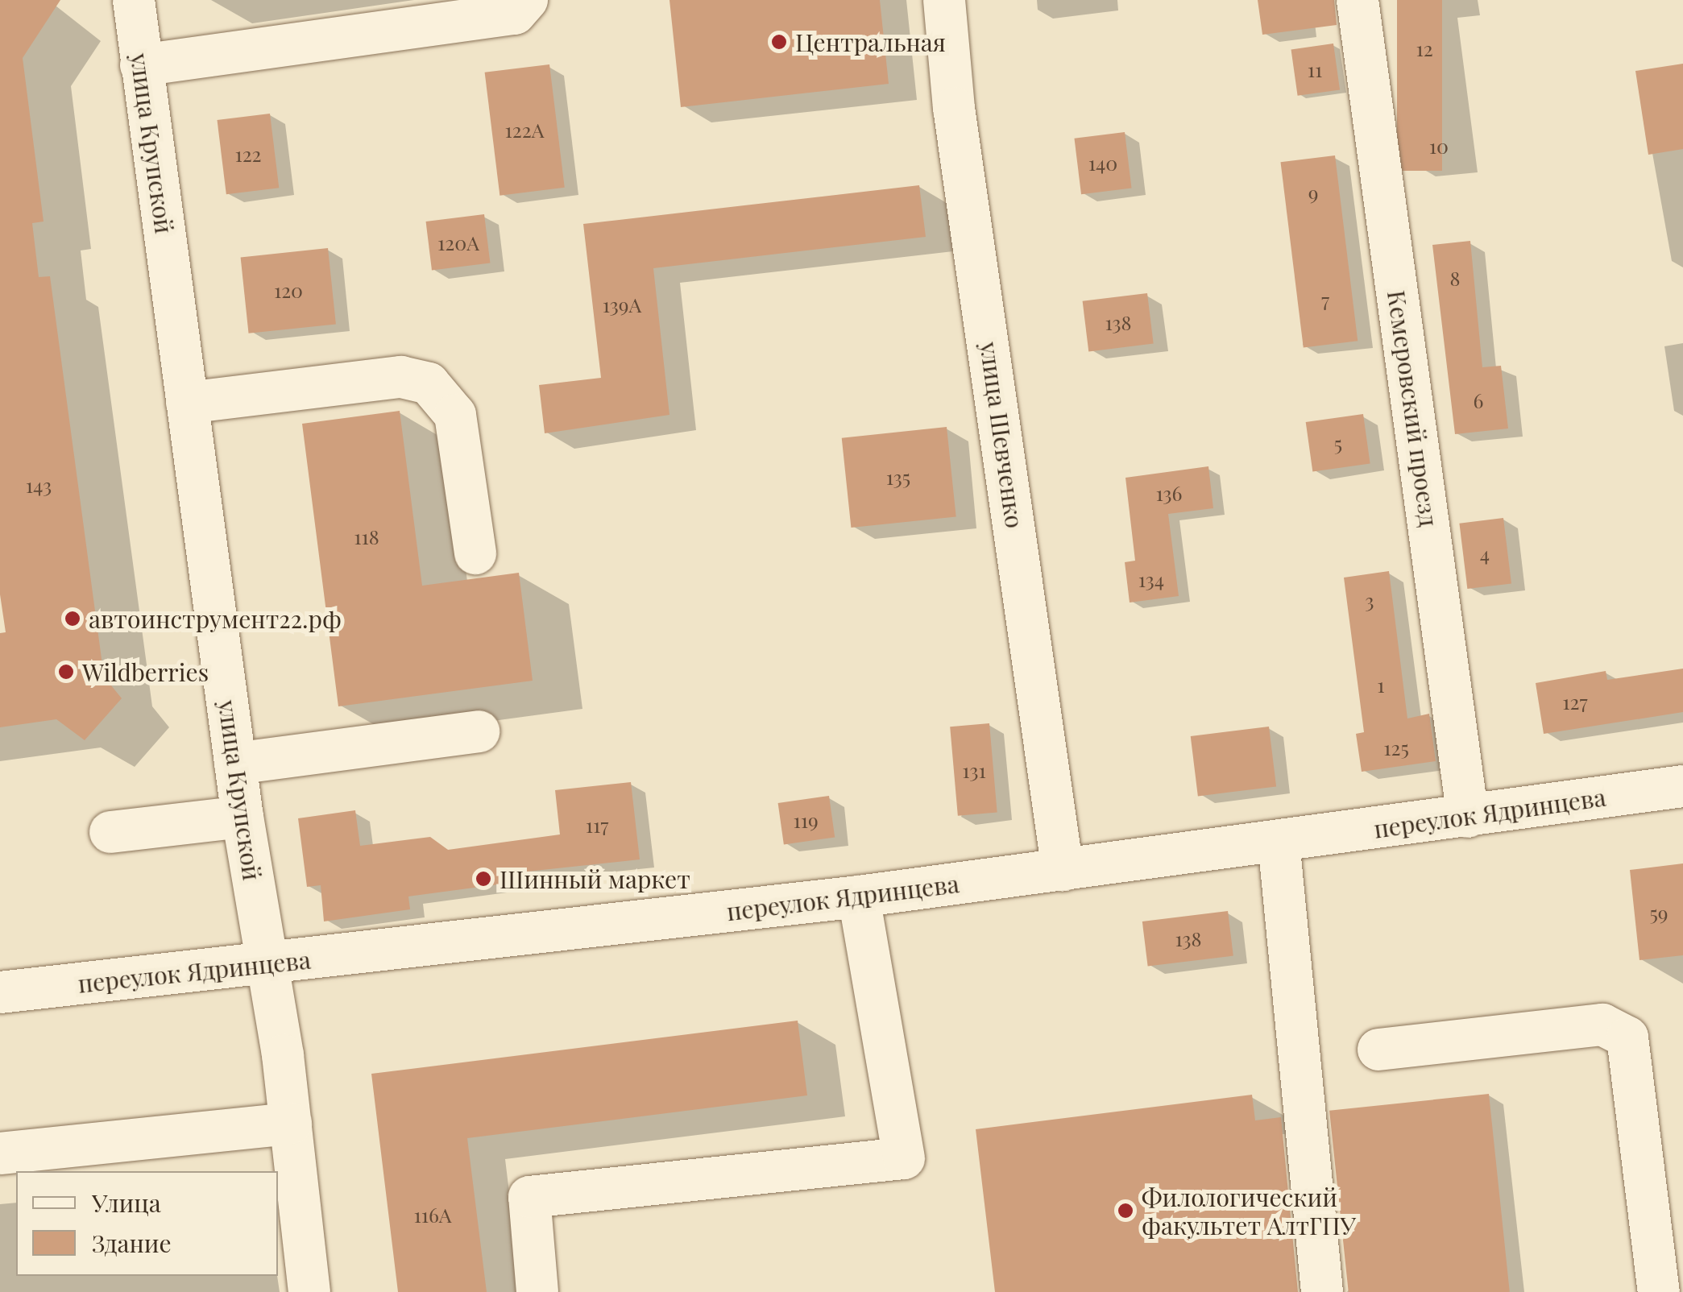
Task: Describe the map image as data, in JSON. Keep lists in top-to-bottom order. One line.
{"streets":{"street":["улица Крупской","Кемеровский проезд","улица Шевченко","переулок Ядринцева"]},"crossings":[["улица Крупской","переулок Ядринцева"],["Кемеровский проезд","переулок Ядринцева"],["улица Шевченко","переулок Ядринцева"]],"places":["Центральная","автоинструмент22.рф","Wildberries","Шинный маркет","Филологический факультет АлтГПУ"],"house_numbers":["12","11","122А","10","122","140","9","120А","8","120","7","139А","138","6","5","135","143","136","118","4","134","3","1","127","125","131","119","117","59","138","116А"],"legend":["Улица","Здание"]}
